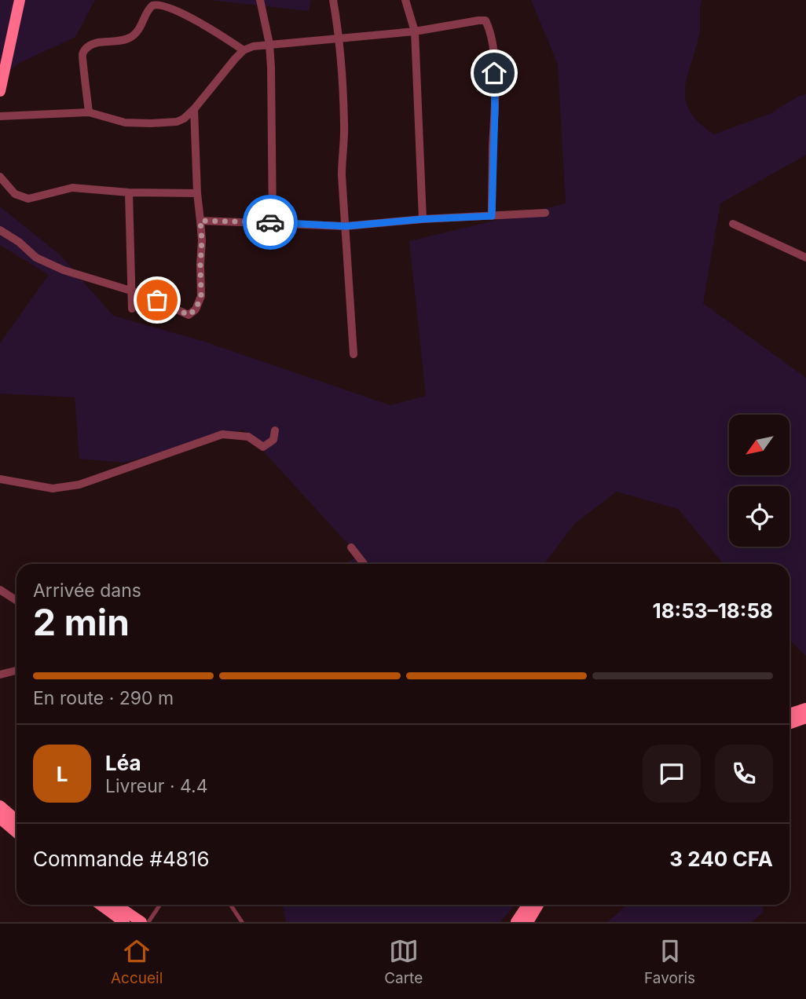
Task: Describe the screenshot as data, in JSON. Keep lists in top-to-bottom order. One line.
{"north":"bottom left","page":{"heading":["2 min","Arrivée dans","18:53–18:58"],"panel":["Léa","Livreur · 4.4","Commande #4816","3 240 CFA"],"bar":"En route · 290 m","round":"L","tabs":["Accueil","Carte","Favoris"]}}
